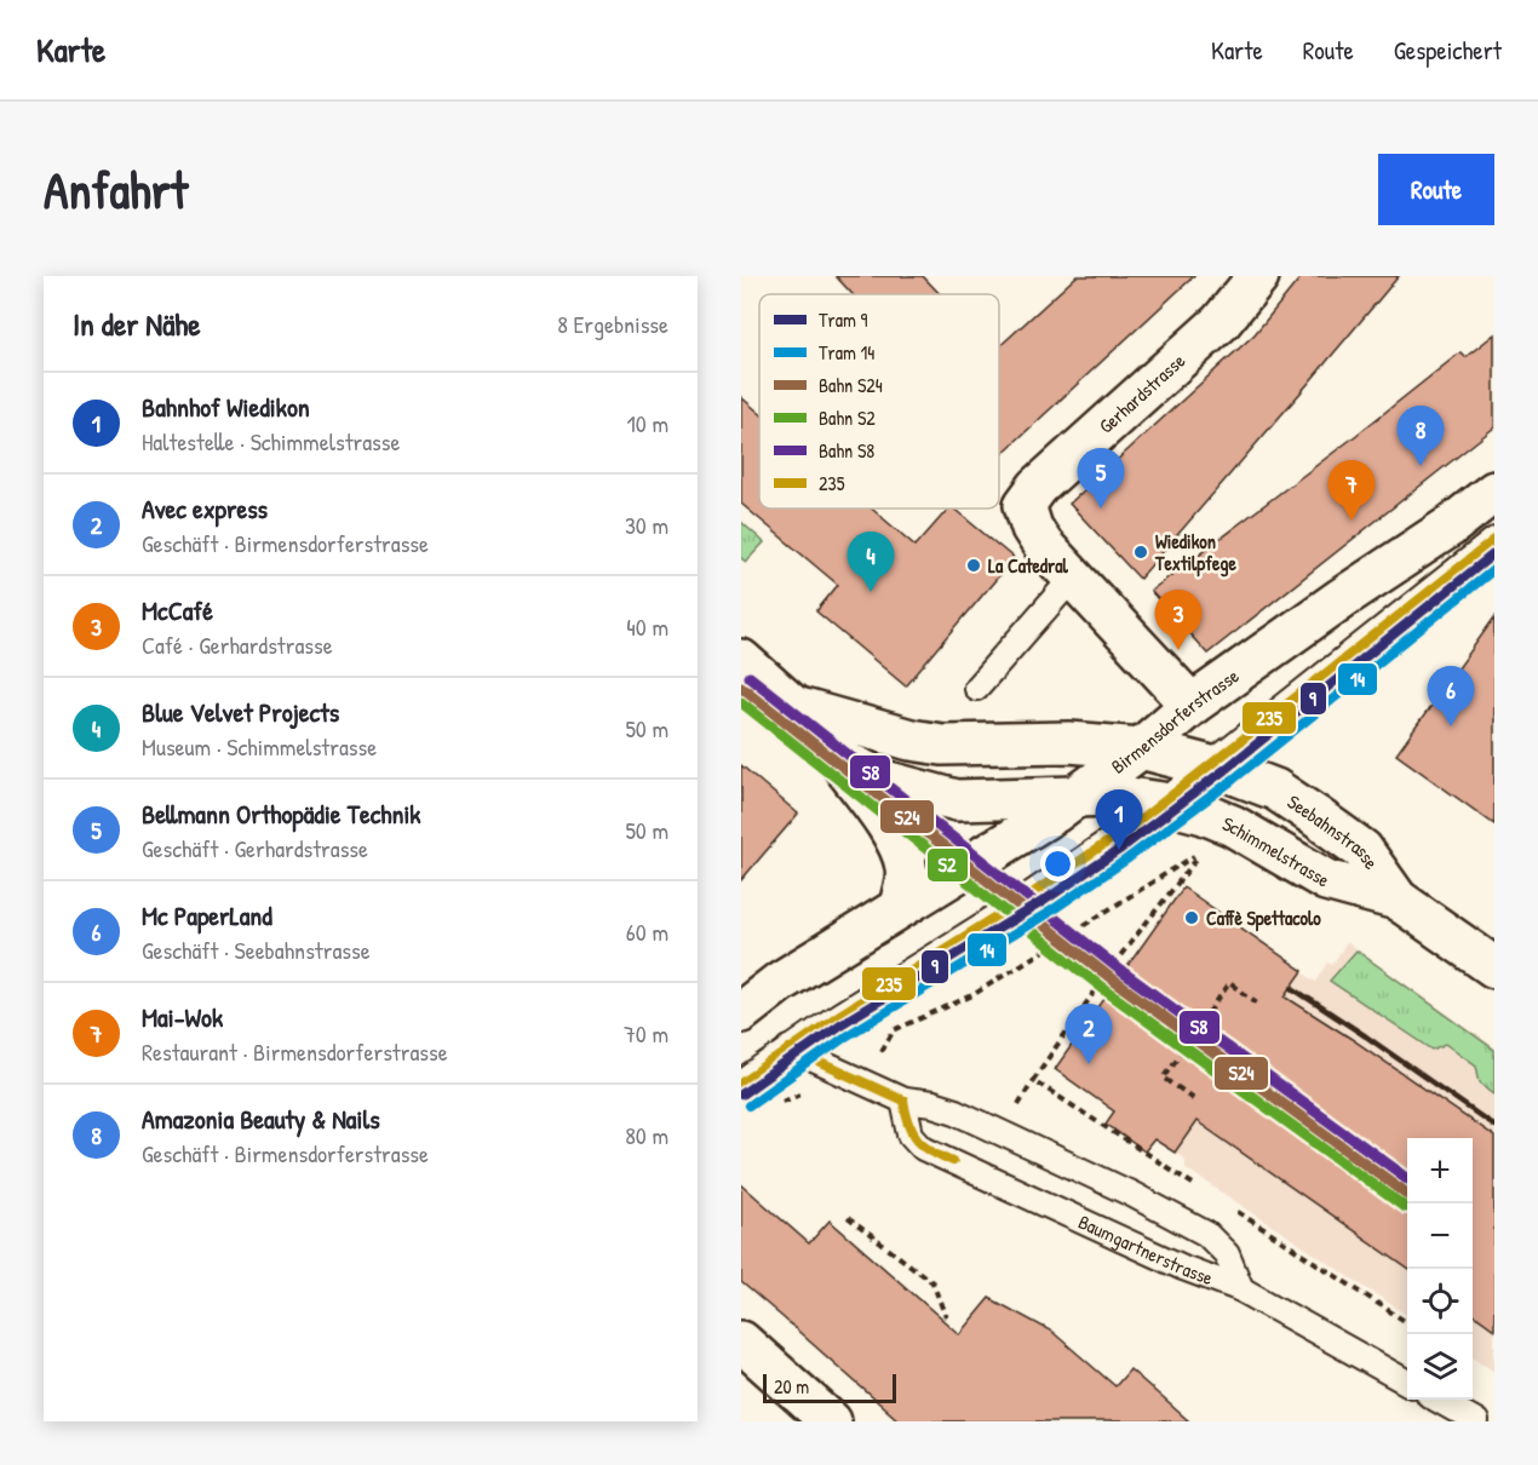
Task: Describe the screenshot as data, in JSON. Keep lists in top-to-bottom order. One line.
{"streets":{"main road":["Gerhardstrasse","Birmensdorferstrasse","Seebahnstrasse","Schimmelstrasse"],"lane":["Baumgartnerstrasse"]},"crossings":[["Gerhardstrasse","Birmensdorferstrasse"],["Birmensdorferstrasse","Seebahnstrasse"],["Birmensdorferstrasse","Schimmelstrasse"],["Seebahnstrasse","Schimmelstrasse"]],"places":["Wiedikon Textilpfege","La Catedral","Caffè Spettacolo"],"lines":["transit line 235","tram line 9","tram line 14","rail line S8","rail line S24","rail line S2"],"legend":["Tram 9","Tram 14","Bahn S24","Bahn S2","Bahn S8","235"],"scale_bar":"20 m","page":{"header":"Karte","nav":["Karte","Route","Gespeichert"],"buttons":"Route","title":"Anfahrt","heading":["In der Nähe","8 Ergebnisse"],"list":[{"mark":"1","name":"Bahnhof Wiedikon","note":"Haltestelle · Schimmelstrasse","value":"10 m"},{"mark":"2","name":"Avec express","note":"Geschäft · Birmensdorferstrasse","value":"30 m"},{"mark":"3","name":"McCafé","note":"Café · Gerhardstrasse","value":"40 m"},{"mark":"4","name":"Blue Velvet Projects","note":"Museum · Schimmelstrasse","value":"50 m"},{"mark":"5","name":"Bellmann Orthopädie Technik","note":"Geschäft · Gerhardstrasse","value":"50 m"},{"mark":"6","name":"Mc PaperLand","note":"Geschäft · Seebahnstrasse","value":"60 m"},{"mark":"7","name":"Mai-Wok","note":"Restaurant · Birmensdorferstrasse","value":"70 m"},{"mark":"8","name":"Amazonia Beauty & Nails","note":"Geschäft · Birmensdorferstrasse","value":"80 m"}],"pins":["8","5","7","4","3","6","1","2"],"map_buttons":["+","−"],"scale":"20 m"}}
